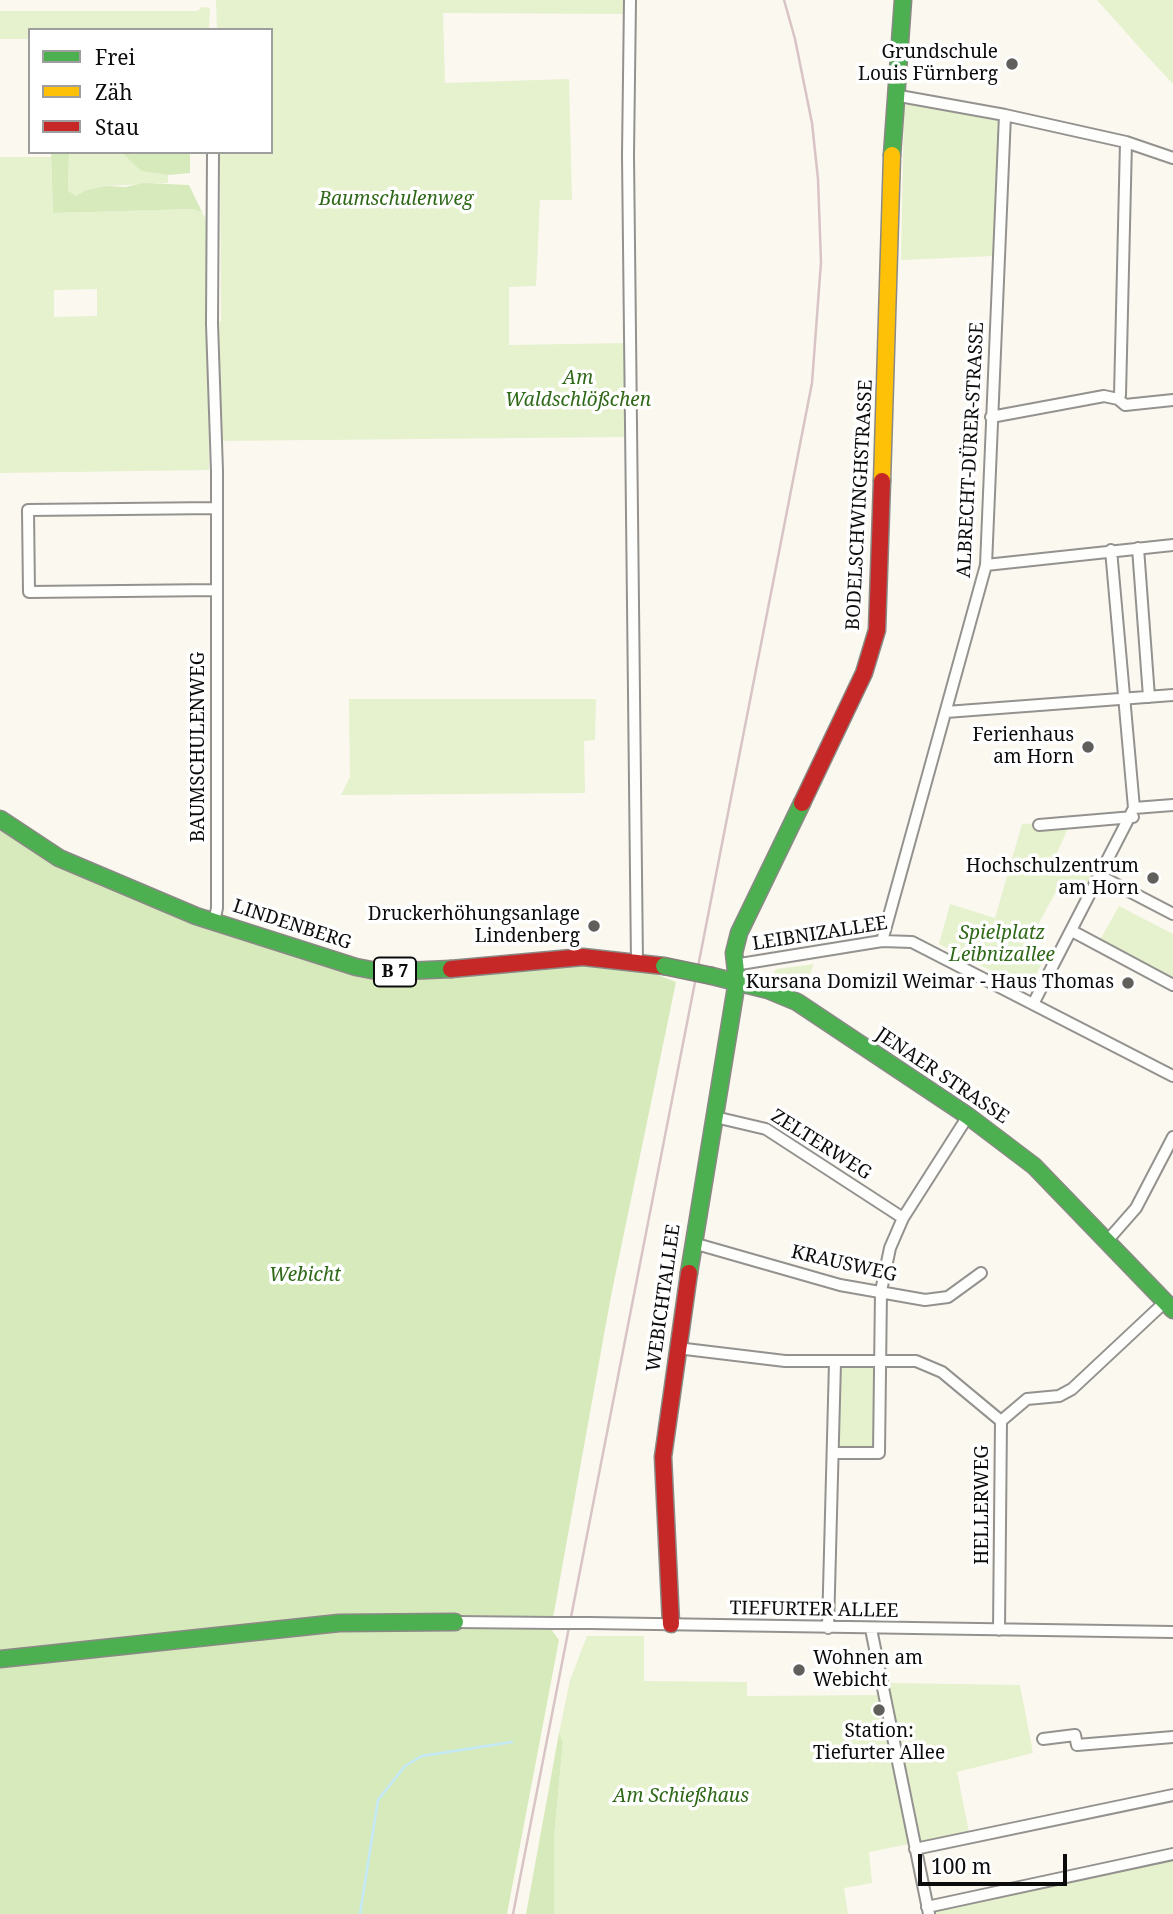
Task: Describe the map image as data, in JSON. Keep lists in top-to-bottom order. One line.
{"streets":{"street":["ALBRECHT-DÜRER-STRASSE","BODELSCHWINGHSTRASSE","BAUMSCHULENWEG","LINDENBERG","LEIBNIZALLEE","B 7","JENAER STRASSE","ZELTERWEG","KRAUSWEG","WEBICHTALLEE","HELLERWEG","TIEFURTER ALLEE"]},"crossings":[["ALBRECHT-DÜRER-STRASSE","LEIBNIZALLEE"],["BODELSCHWINGHSTRASSE","LEIBNIZALLEE"],["BODELSCHWINGHSTRASSE","JENAER STRASSE"],["BODELSCHWINGHSTRASSE","WEBICHTALLEE"],["BAUMSCHULENWEG","LINDENBERG"],["LINDENBERG","JENAER STRASSE"],["LEIBNIZALLEE","JENAER STRASSE"],["LEIBNIZALLEE","WEBICHTALLEE"],["JENAER STRASSE","WEBICHTALLEE"],["JENAER STRASSE","HELLERWEG"],["ZELTERWEG","WEBICHTALLEE"],["KRAUSWEG","WEBICHTALLEE"],["WEBICHTALLEE","TIEFURTER ALLEE"],["HELLERWEG","TIEFURTER ALLEE"]],"parks":["Baumschulenweg","Am Waldschlößchen","Spielplatz Leibnizallee","Webicht","Am Schießhaus"],"places":["Grundschule Louis Fürnberg","Ferienhaus am Horn","Hochschulzentrum am Horn","Druckerhöhungsanlage Lindenberg","Kursana Domizil Weimar - Haus Thomas","Wohnen am Webicht","Station: Tiefurter Allee"],"legend":["Frei","Zäh","Stau"],"scale_bar":"100 m"}
